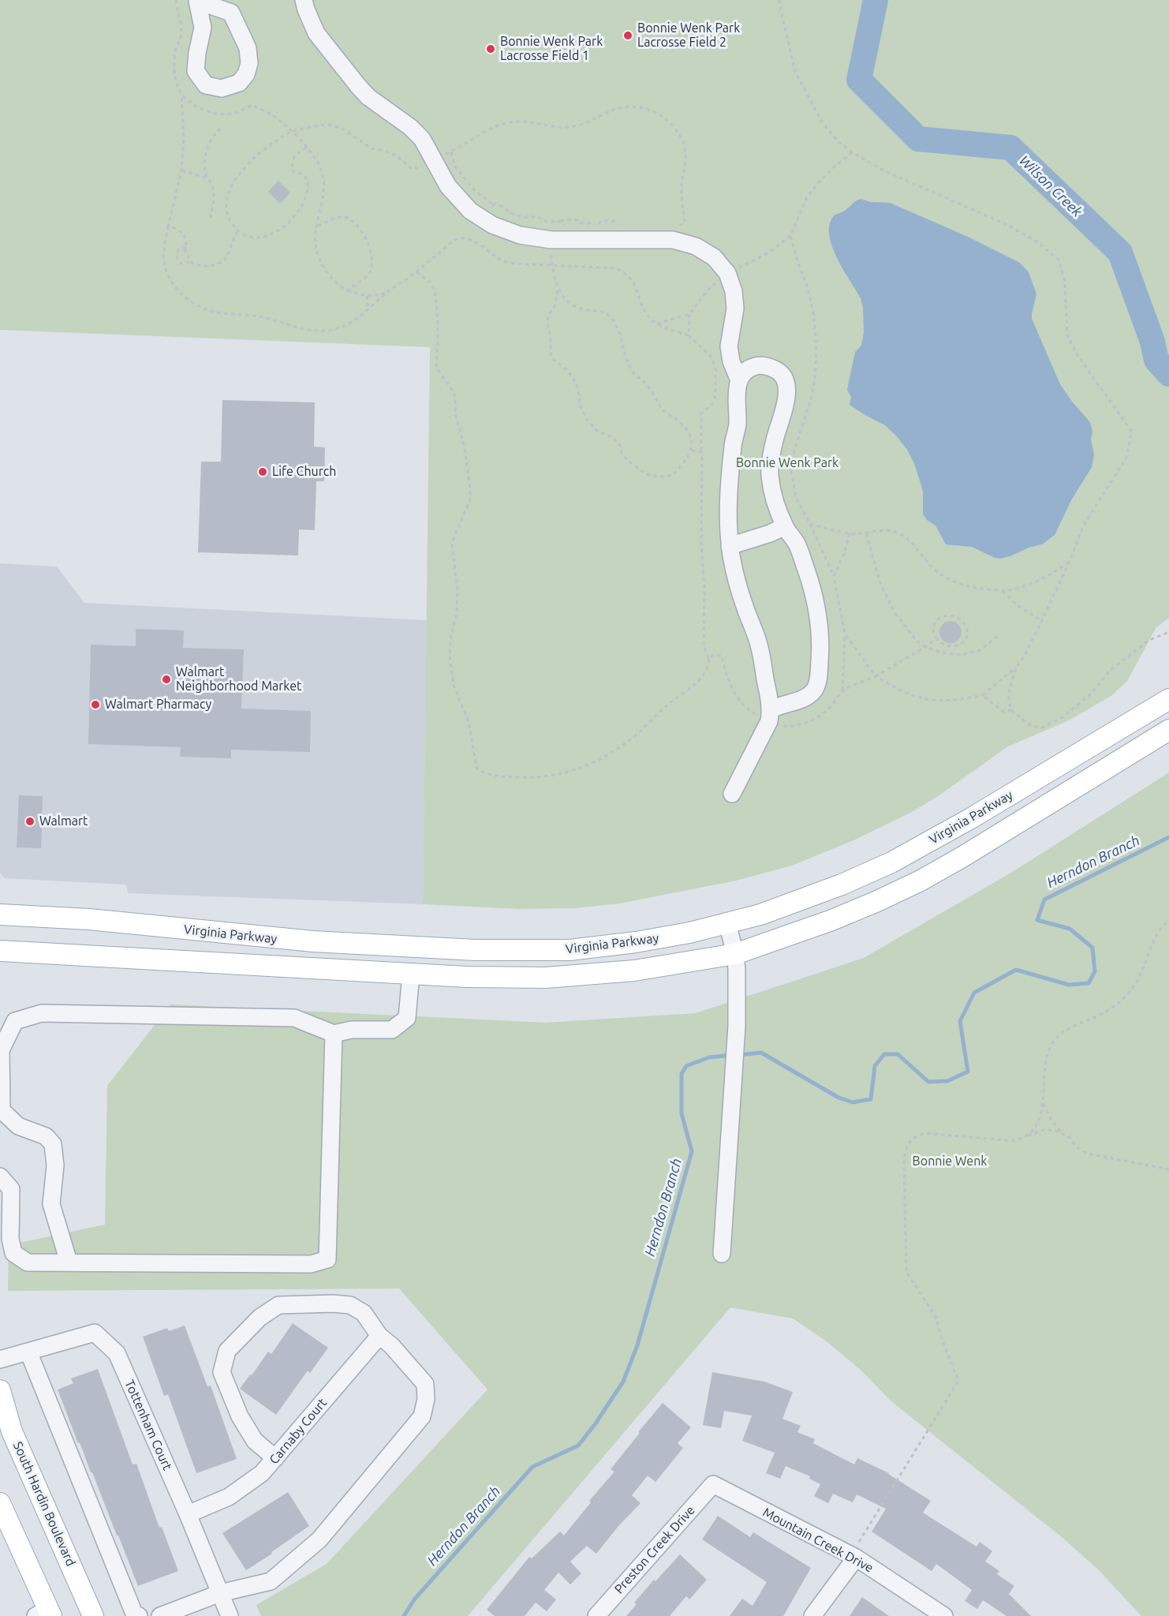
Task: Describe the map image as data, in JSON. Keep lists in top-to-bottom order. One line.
{"streets":{"main road":["Virginia Parkway","South Hardin Boulevard"],"street":["Tottenham Court","Carnaby Court","Mountain Creek Drive","Preston Creek Drive"]},"crossings":[["Tottenham Court","Carnaby Court"],["Mountain Creek Drive","Preston Creek Drive"]],"water":["Wilson Creek","Herndon Branch"],"parks":["Bonnie Wenk Park","Bonnie Wenk"],"places":["Bonnie Wenk Park Lacrosse Field 2","Bonnie Wenk Park Lacrosse Field 1","Life Church","Walmart Neighborhood Market","Walmart Pharmacy","Walmart"]}
